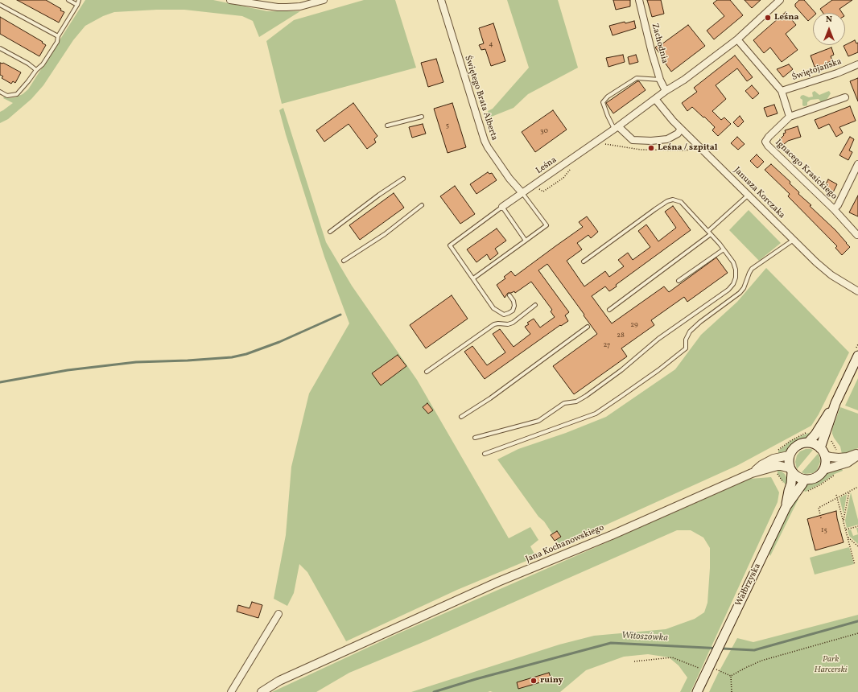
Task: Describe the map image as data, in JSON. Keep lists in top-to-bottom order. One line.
{"streets":{"main road":["Wałbrzyska"],"street":["Zachodnia","Świętojańska","Świętego Brata Alberta","Leśna","Ignacego Krasickiego","Janusza Korczaka","Jana Kochanowskiego"]},"crossings":[["Zachodnia","Leśna"],["Świętego Brata Alberta","Leśna"],["Leśna","Janusza Korczaka"],["Jana Kochanowskiego","Wałbrzyska"]],"water":["Witoszówka"],"parks":["Park Harcerski"],"places":["Leśna","Leśna / szpital","ruiny"],"house_numbers":["4","5","30","29","28","27","15"],"north":"top"}
